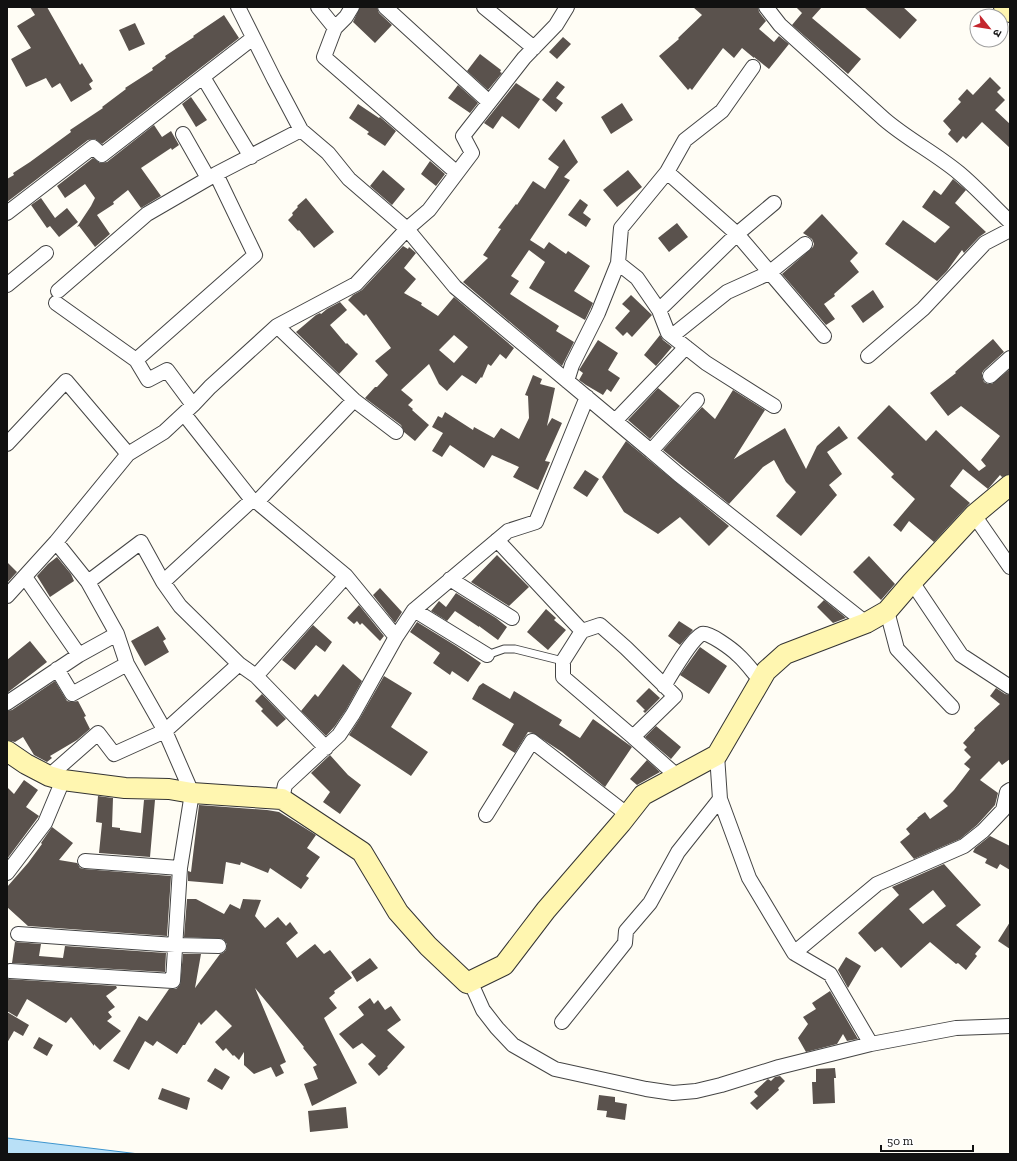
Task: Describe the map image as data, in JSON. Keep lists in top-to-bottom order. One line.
{"scale_bar":"50 m","north":"bottom right"}
